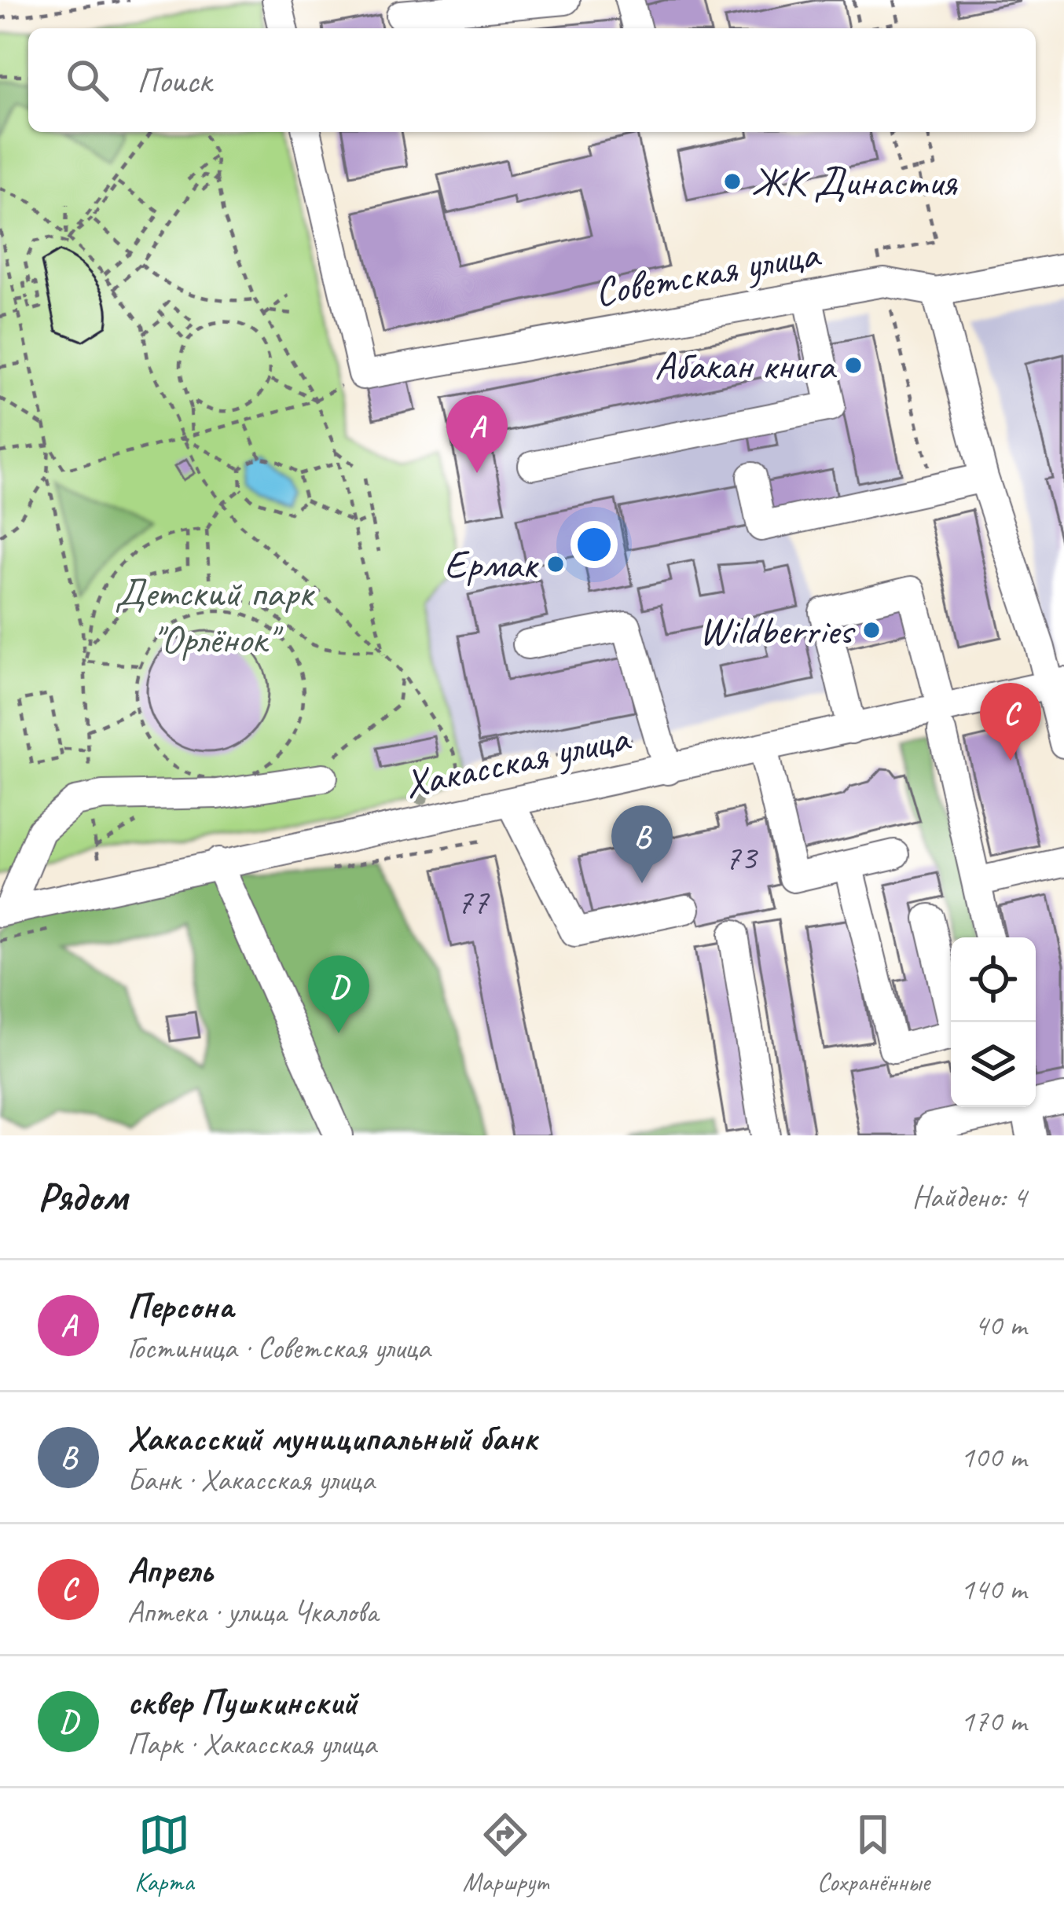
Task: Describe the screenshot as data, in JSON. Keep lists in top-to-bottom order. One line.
{"streets":{"street":["Советская улица","Хакасская улица"]},"parks":["Детский парк \"Орлёнок\""],"places":["ЖК Династия","Абакан книга","Ермак","Wildberries"],"house_numbers":["73","77"],"page":{"search":"Поиск","pins":["A","C","B","D"],"heading":["Рядом","Найдено: 4"],"list":[{"mark":"A","name":"Персона","note":"Гостиница · Советская улица","value":"40 m"},{"mark":"B","name":"Хакасский муниципальный банк","note":"Банк · Хакасская улица","value":"100 m"},{"mark":"C","name":"Апрель","note":"Аптека · улица Чкалова","value":"140 m"},{"mark":"D","name":"сквер Пушкинский","note":"Парк · Хакасская улица","value":"170 m"}],"nav":["Карта","Маршрут","Сохранённые"]}}
